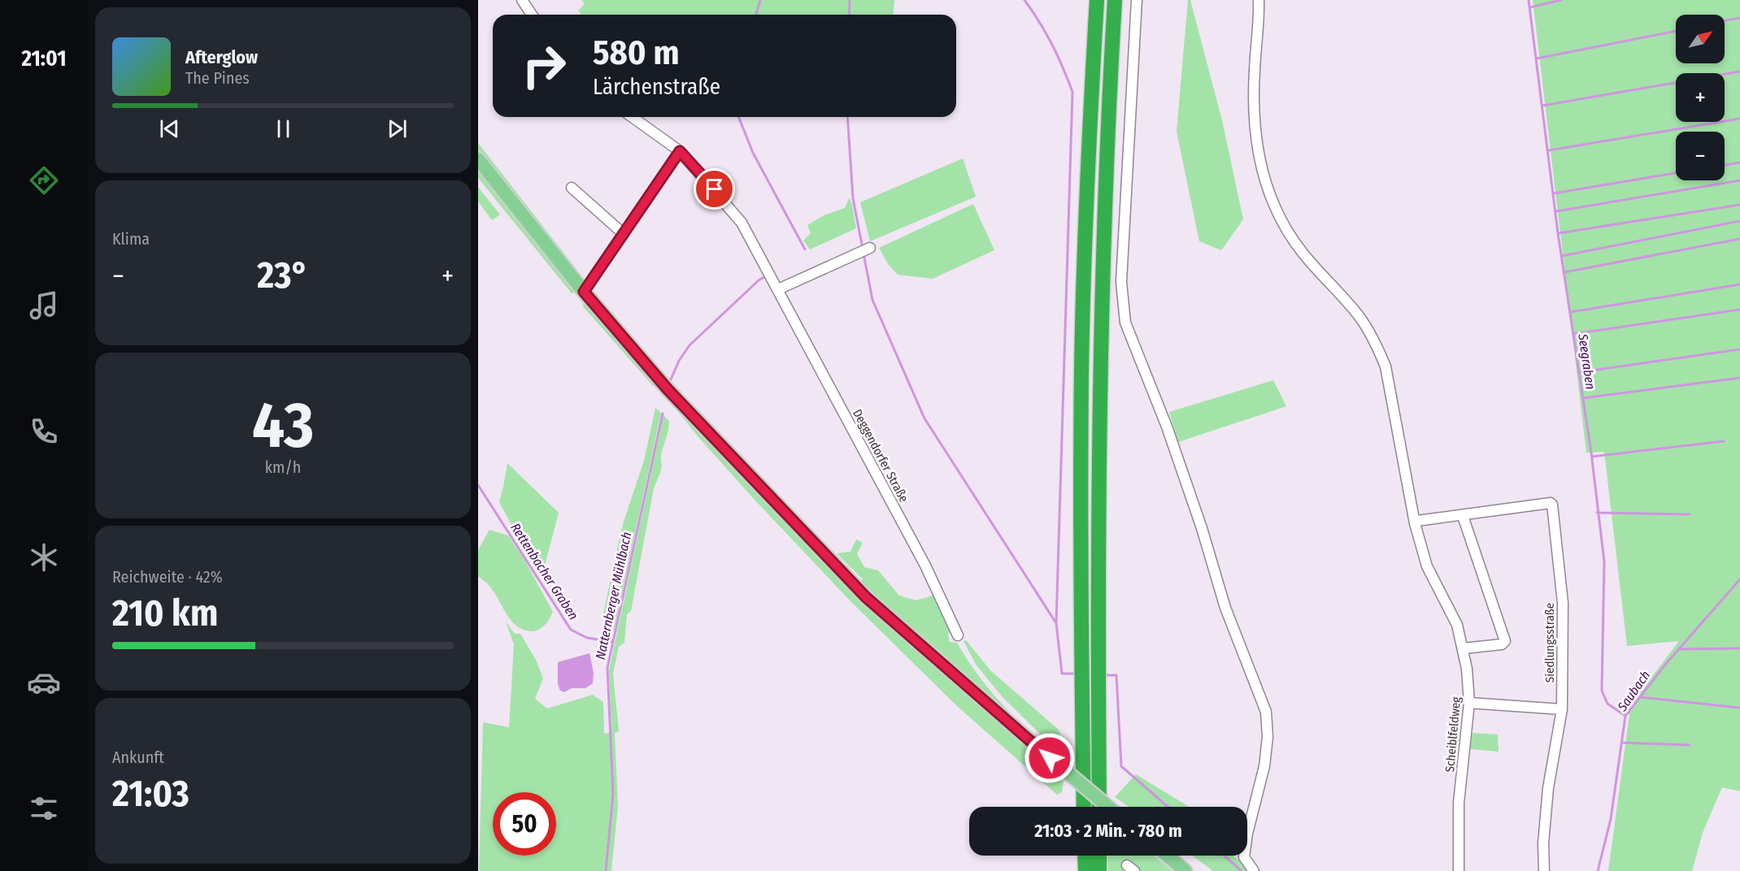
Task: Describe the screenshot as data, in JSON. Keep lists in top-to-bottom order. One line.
{"streets":{"street":["Deggendorfer Straße","Siedlungsstraße","Scheiblfeldweg"]},"crossings":[["Siedlungsstraße","Scheiblfeldweg"]],"water":["Seegraben","Rettenbacher Graben","Natternberger Mühlbach","Saubach"],"north":"top right","page":{"tabs":"21:01","map_buttons":["+","−"],"turn":["580 m","Lärchenstraße"],"song":["Afterglow","The Pines"],"tile":["Klima",["43","km/h"],["Reichweite · 42%","210 km"],["Ankunft","21:03"]],"heat":["−","23°","+"],"limit":"50","trip":"21:03 · 2 Min. · 780 m"}}
